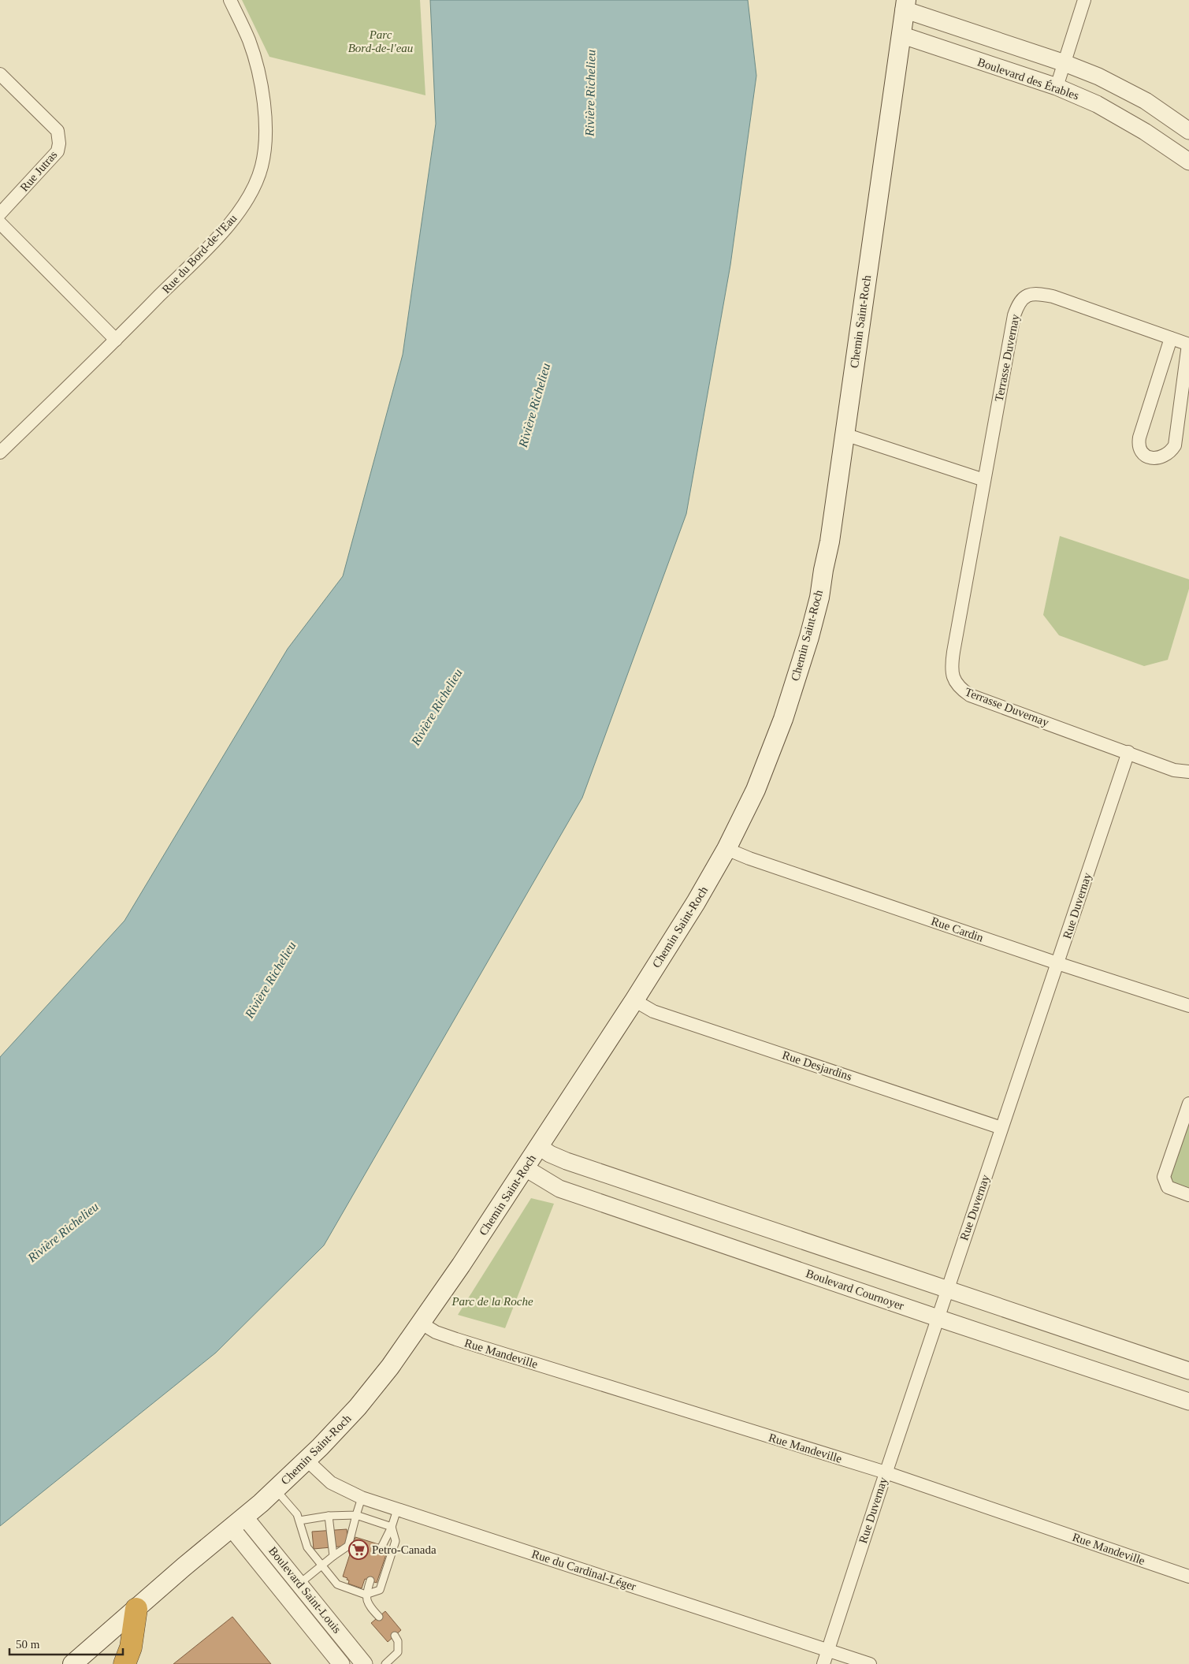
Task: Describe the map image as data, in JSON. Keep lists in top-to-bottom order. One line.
{"streets":{"main road":["Chemin Saint-Roch"],"street":["Boulevard des Érables","Rue Jutras","Rue du Bord-de-l'Eau","Terrasse Duvernay","Rue Duvernay","Rue Cardin","Rue Desjardins","Boulevard Cournoyer","Rue Mandeville","Rue du Cardinal-Léger","Boulevard Saint-Louis"]},"crossings":[["Boulevard des Érables","Chemin Saint-Roch"],["Chemin Saint-Roch","Rue Cardin"],["Chemin Saint-Roch","Rue Desjardins"],["Chemin Saint-Roch","Boulevard Cournoyer"],["Chemin Saint-Roch","Rue Mandeville"],["Chemin Saint-Roch","Rue du Cardinal-Léger"],["Chemin Saint-Roch","Boulevard Saint-Louis"],["Terrasse Duvernay","Rue Duvernay"],["Rue Duvernay","Rue Cardin"],["Rue Duvernay","Rue Desjardins"],["Rue Duvernay","Boulevard Cournoyer"],["Rue Duvernay","Rue Mandeville"],["Rue Duvernay","Rue du Cardinal-Léger"]],"water":["Rivière Richelieu"],"parks":["Parc Bord-de-l'eau","Parc de la Roche"],"places":{"supermarket":["Petro-Canada"]},"scale_bar":"50 m"}
